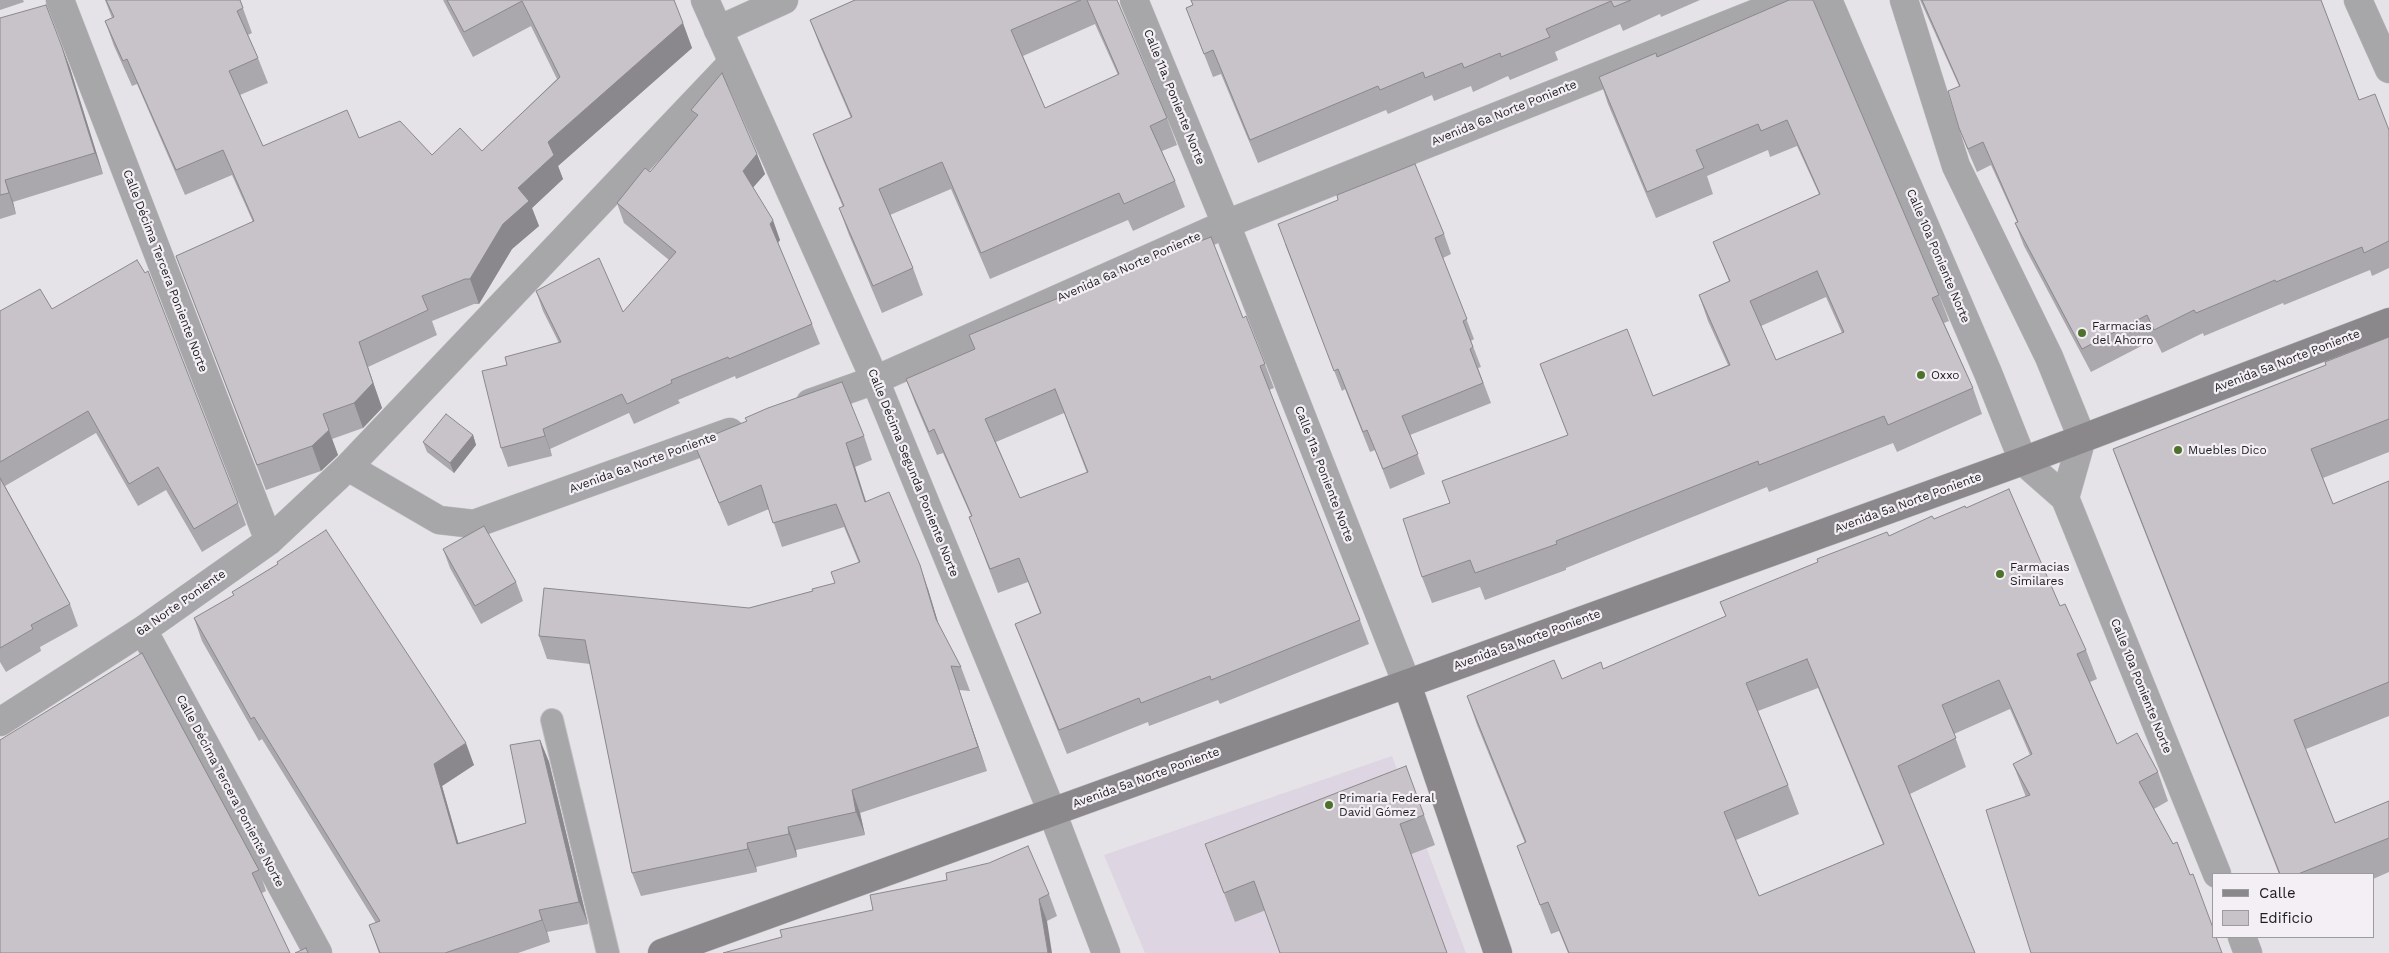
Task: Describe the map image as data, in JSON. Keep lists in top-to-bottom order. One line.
{"streets":{"main road":["Calle 11a. Poniente Norte","Avenida 5a Norte Poniente"],"street":["Avenida 6a Norte Poniente","Calle 10a Poniente Norte","Calle Décima Tercera Poniente Norte","Calle Décima Segunda Poniente Norte","6a Norte Poniente"]},"crossings":[["Calle 11a. Poniente Norte","Avenida 6a Norte Poniente"],["Calle 11a. Poniente Norte","Avenida 5a Norte Poniente"],["Avenida 6a Norte Poniente","Calle Décima Segunda Poniente Norte"],["Avenida 6a Norte Poniente","6a Norte Poniente"],["Calle 10a Poniente Norte","Avenida 5a Norte Poniente"],["Calle Décima Tercera Poniente Norte","6a Norte Poniente"],["Avenida 5a Norte Poniente","Calle Décima Segunda Poniente Norte"]],"places":["Farmacias del Ahorro","Oxxo","Muebles Dico","Farmacias Similares","Primaria Federal David Gómez"],"legend":["Calle","Edificio"]}
